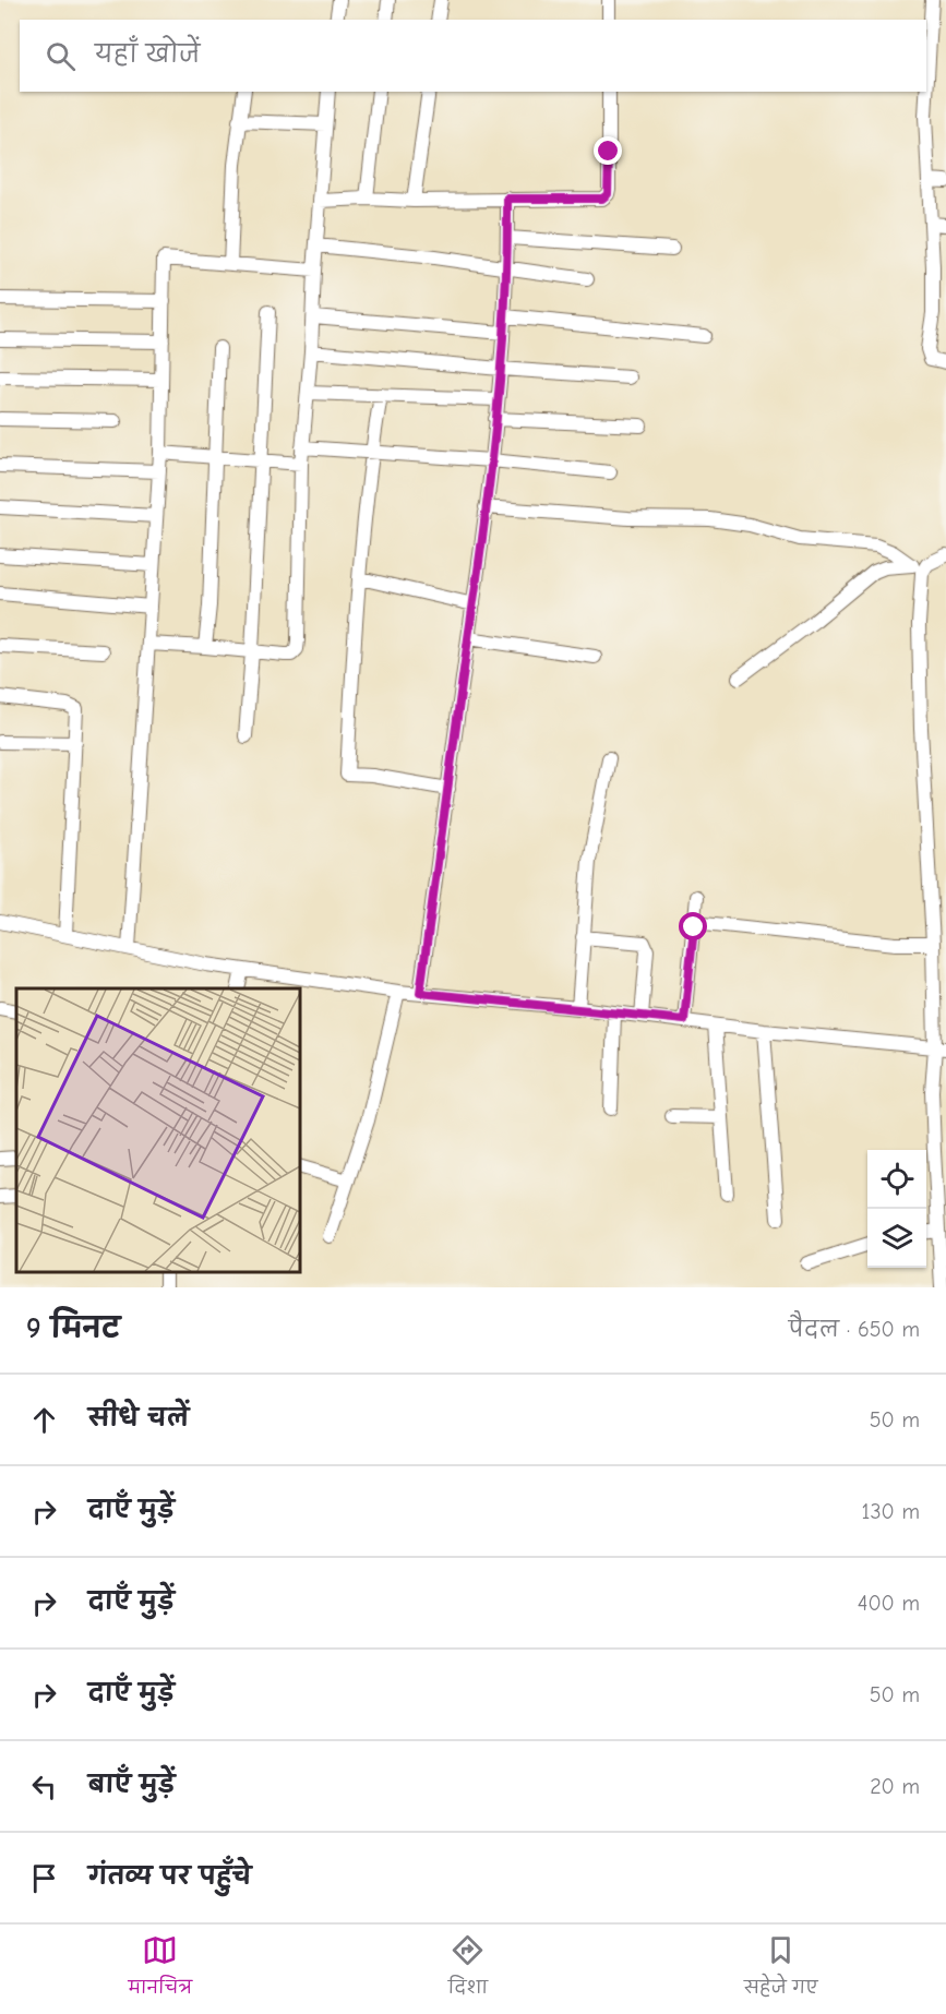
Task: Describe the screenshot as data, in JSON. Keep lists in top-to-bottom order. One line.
{"page":{"search":"यहाँ खोजें","heading":["9 मिनट","पैदल · 650 m"],"list":[["सीधे चलें","50 m"],["दाएँ मुड़ें","130 m"],["दाएँ मुड़ें","400 m"],["दाएँ मुड़ें","50 m"],["बाएँ मुड़ें","20 m"],"गंतव्य पर पहुँचे"],"nav":["मानचित्र","दिशा","सहेजे गए"]}}
